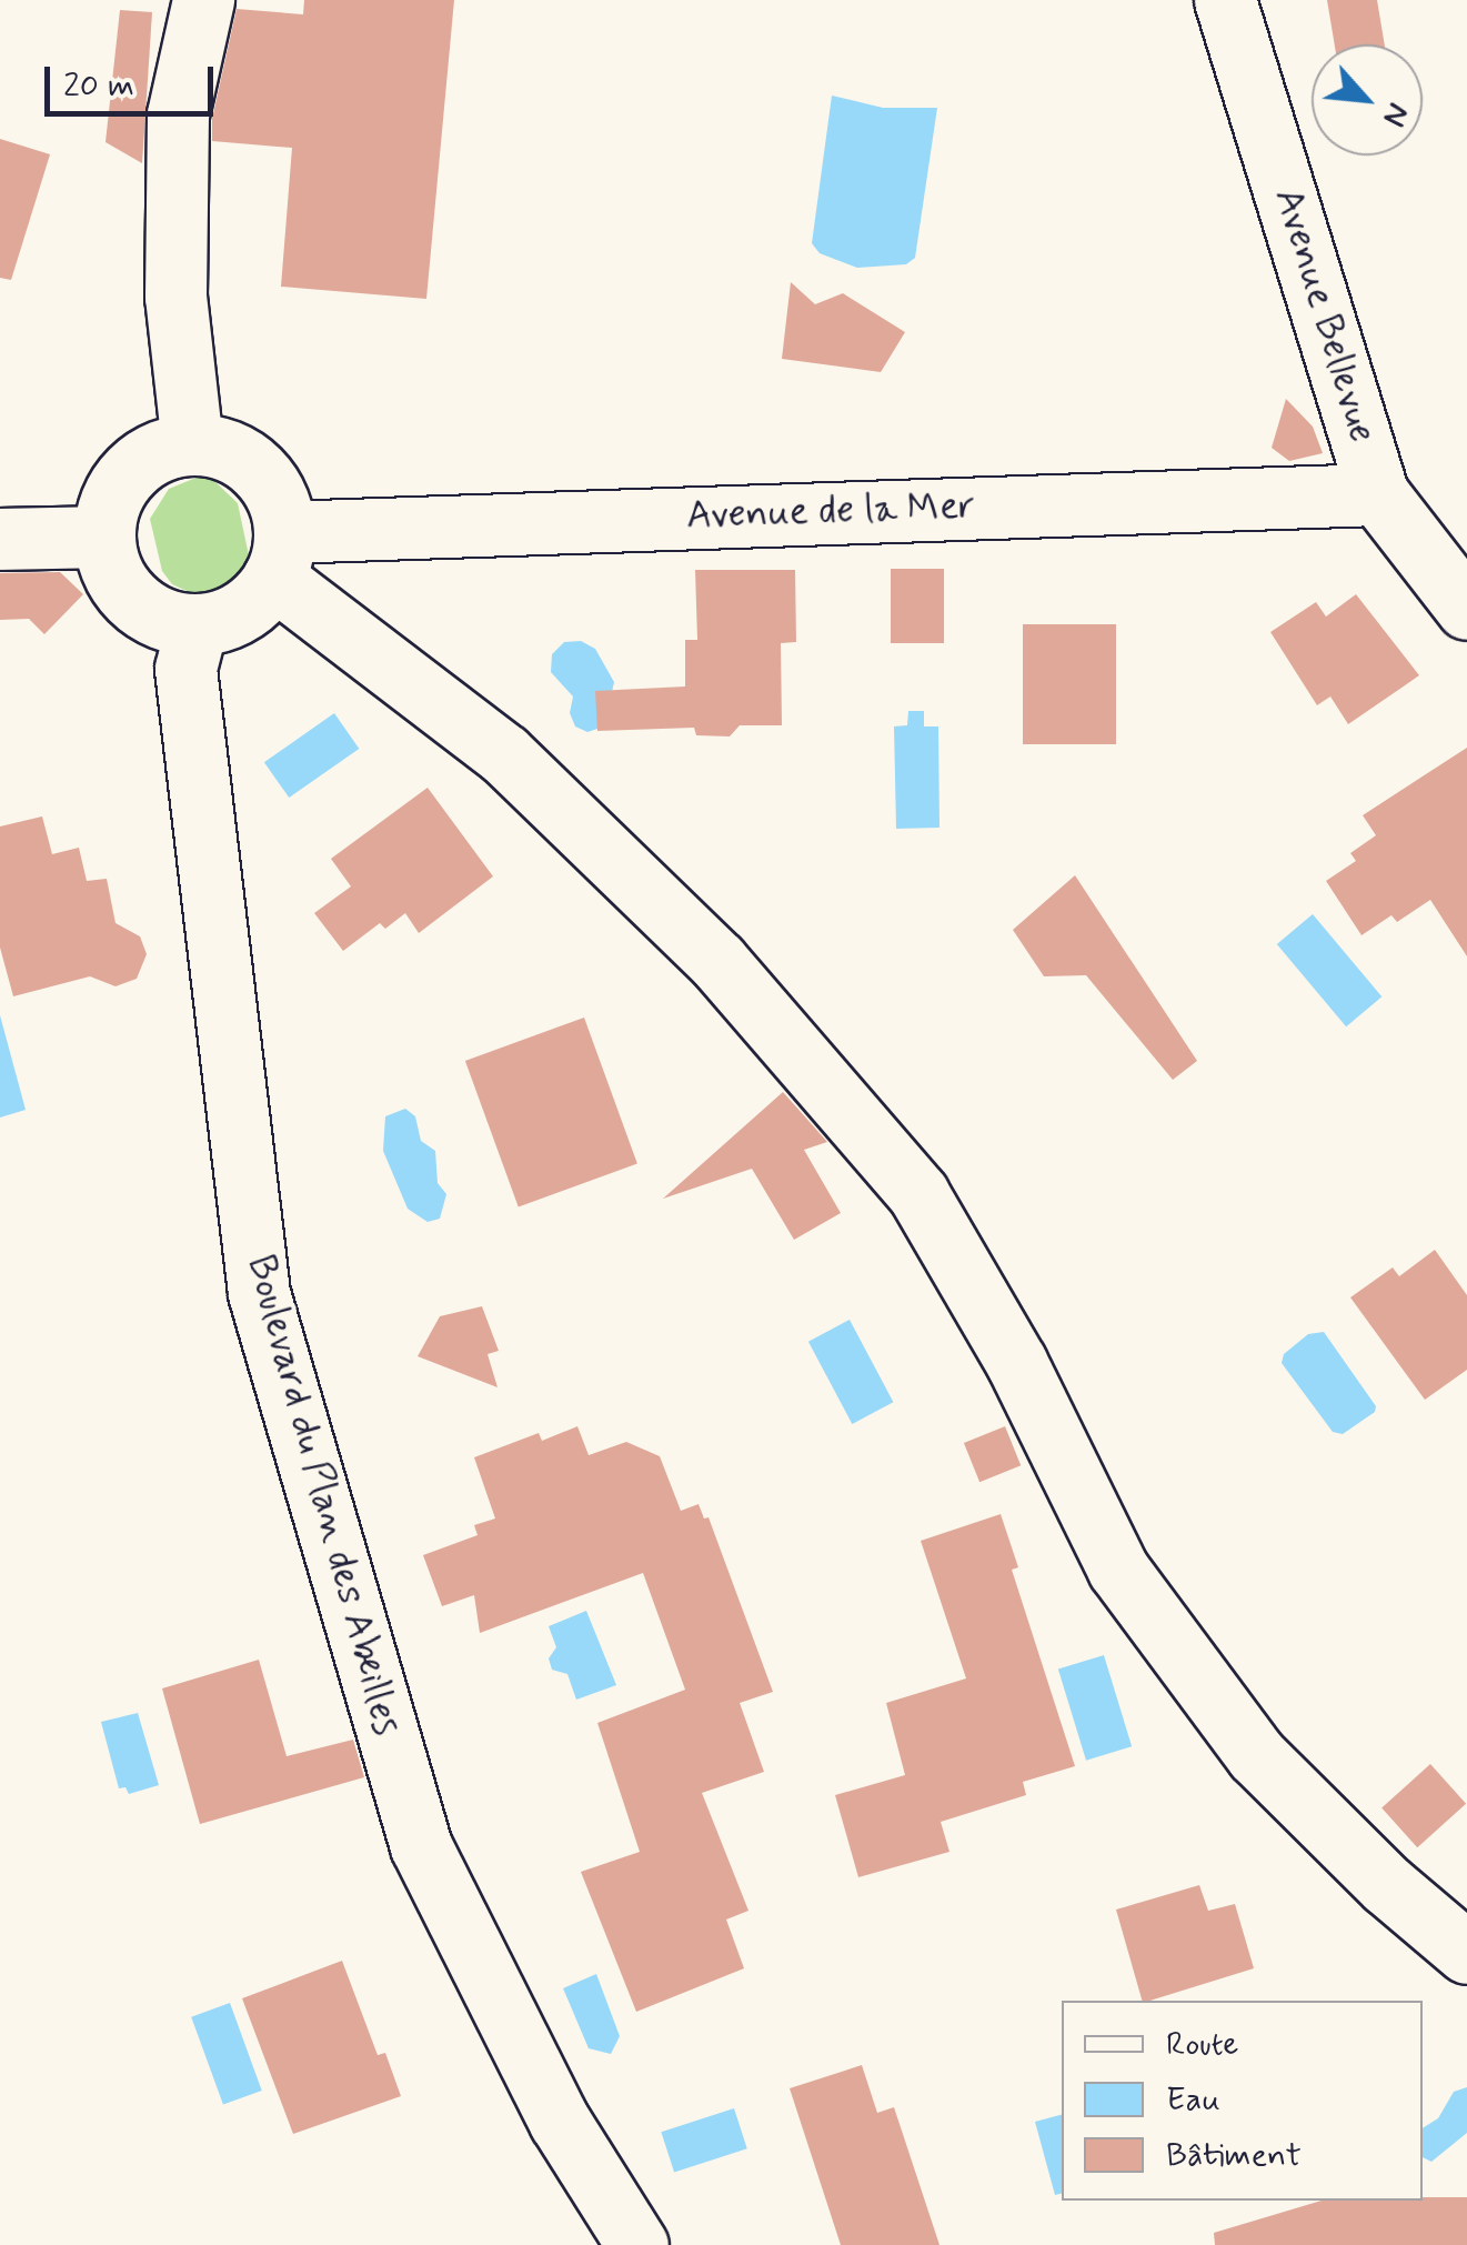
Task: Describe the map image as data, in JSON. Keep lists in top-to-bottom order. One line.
{"streets":{"street":["Avenue Bellevue","Avenue de la Mer","Boulevard du Plan des Abeilles"]},"crossings":[["Avenue Bellevue","Avenue de la Mer"],["Avenue de la Mer","Boulevard du Plan des Abeilles"]],"legend":["Route","Eau","Bâtiment"],"scale_bar":"20 m","north":"bottom right"}
